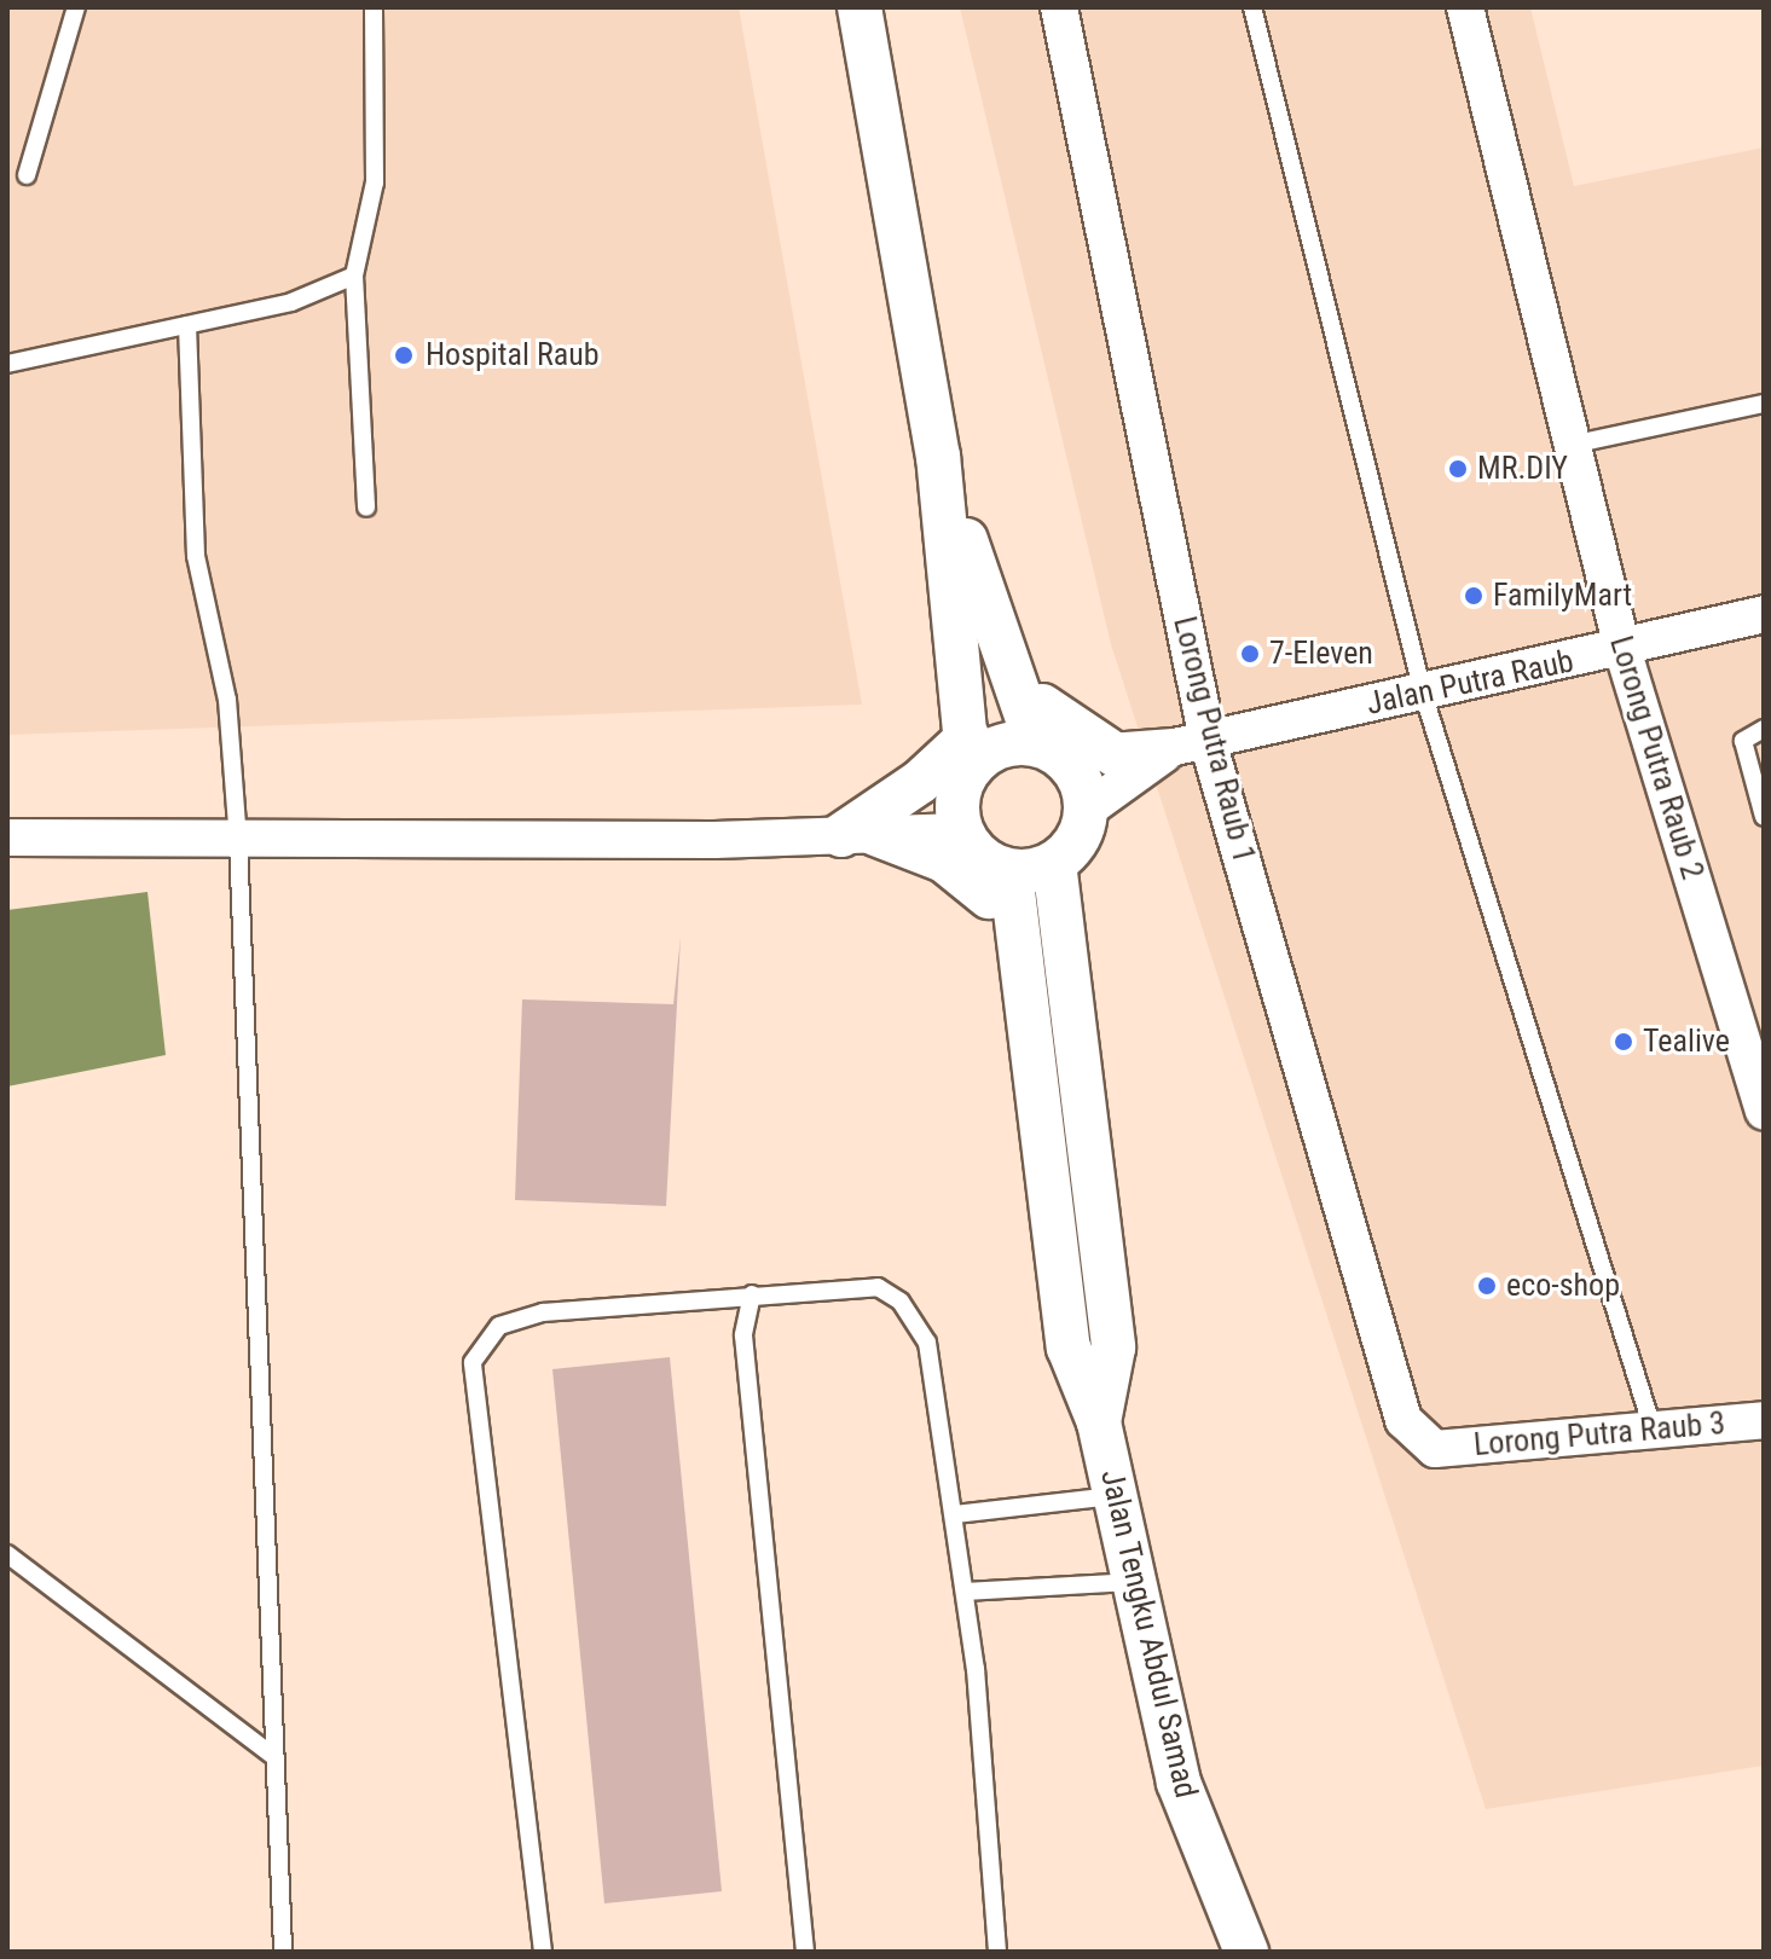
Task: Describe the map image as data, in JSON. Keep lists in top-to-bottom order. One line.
{"streets":{"street":["Jalan Putra Raub","Lorong Putra Raub 1","Lorong Putra Raub 2","Lorong Putra Raub 3","Jalan Tengku Abdul Samad"]},"crossings":[["Jalan Putra Raub","Lorong Putra Raub 1"],["Jalan Putra Raub","Lorong Putra Raub 2"],["Lorong Putra Raub 1","Lorong Putra Raub 3"]],"places":["Hospital Raub","MR.DIY","FamilyMart","7-Eleven","Tealive","eco-shop"]}
